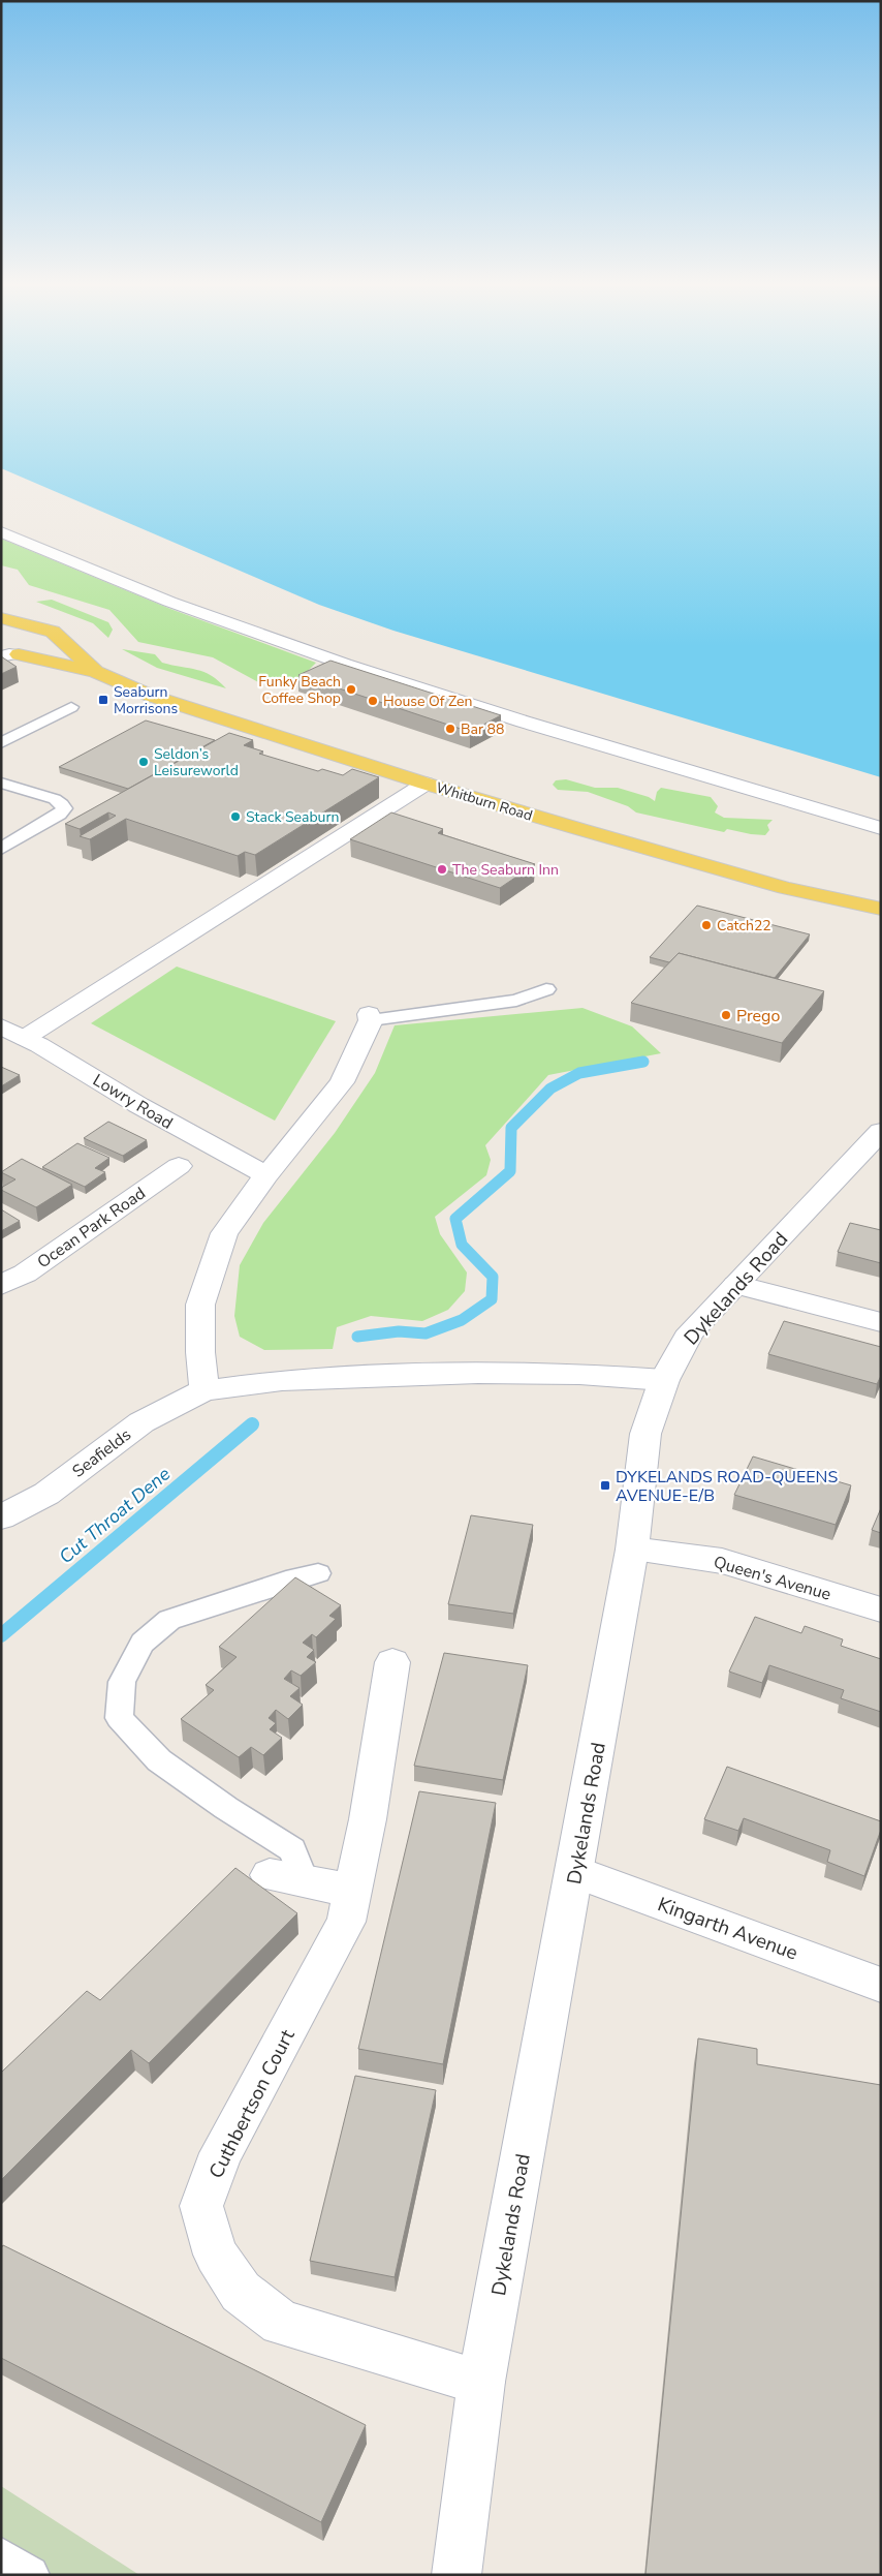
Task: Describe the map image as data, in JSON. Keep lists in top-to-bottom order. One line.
{"streets":{"main road":["Whitburn Road"],"street":["Lowry Road","Ocean Park Road","Dykelands Road","Seafields","Queen's Avenue","Kingarth Avenue","Cuthbertson Court"]},"crossings":[["Dykelands Road","Queen's Avenue"],["Dykelands Road","Kingarth Avenue"],["Dykelands Road","Cuthbertson Court"]],"water":["Cut Throat Dene"],"places":{"other":["Funky Beach Coffee Shop","House Of Zen","Bar 88","Seldon’s Leisureworld","Stack Seaburn","The Seaburn Inn","Catch22","Prego"],"transit":["Seaburn Morrisons","DYKELANDS ROAD-QUEENS AVENUE-E/B"]}}
